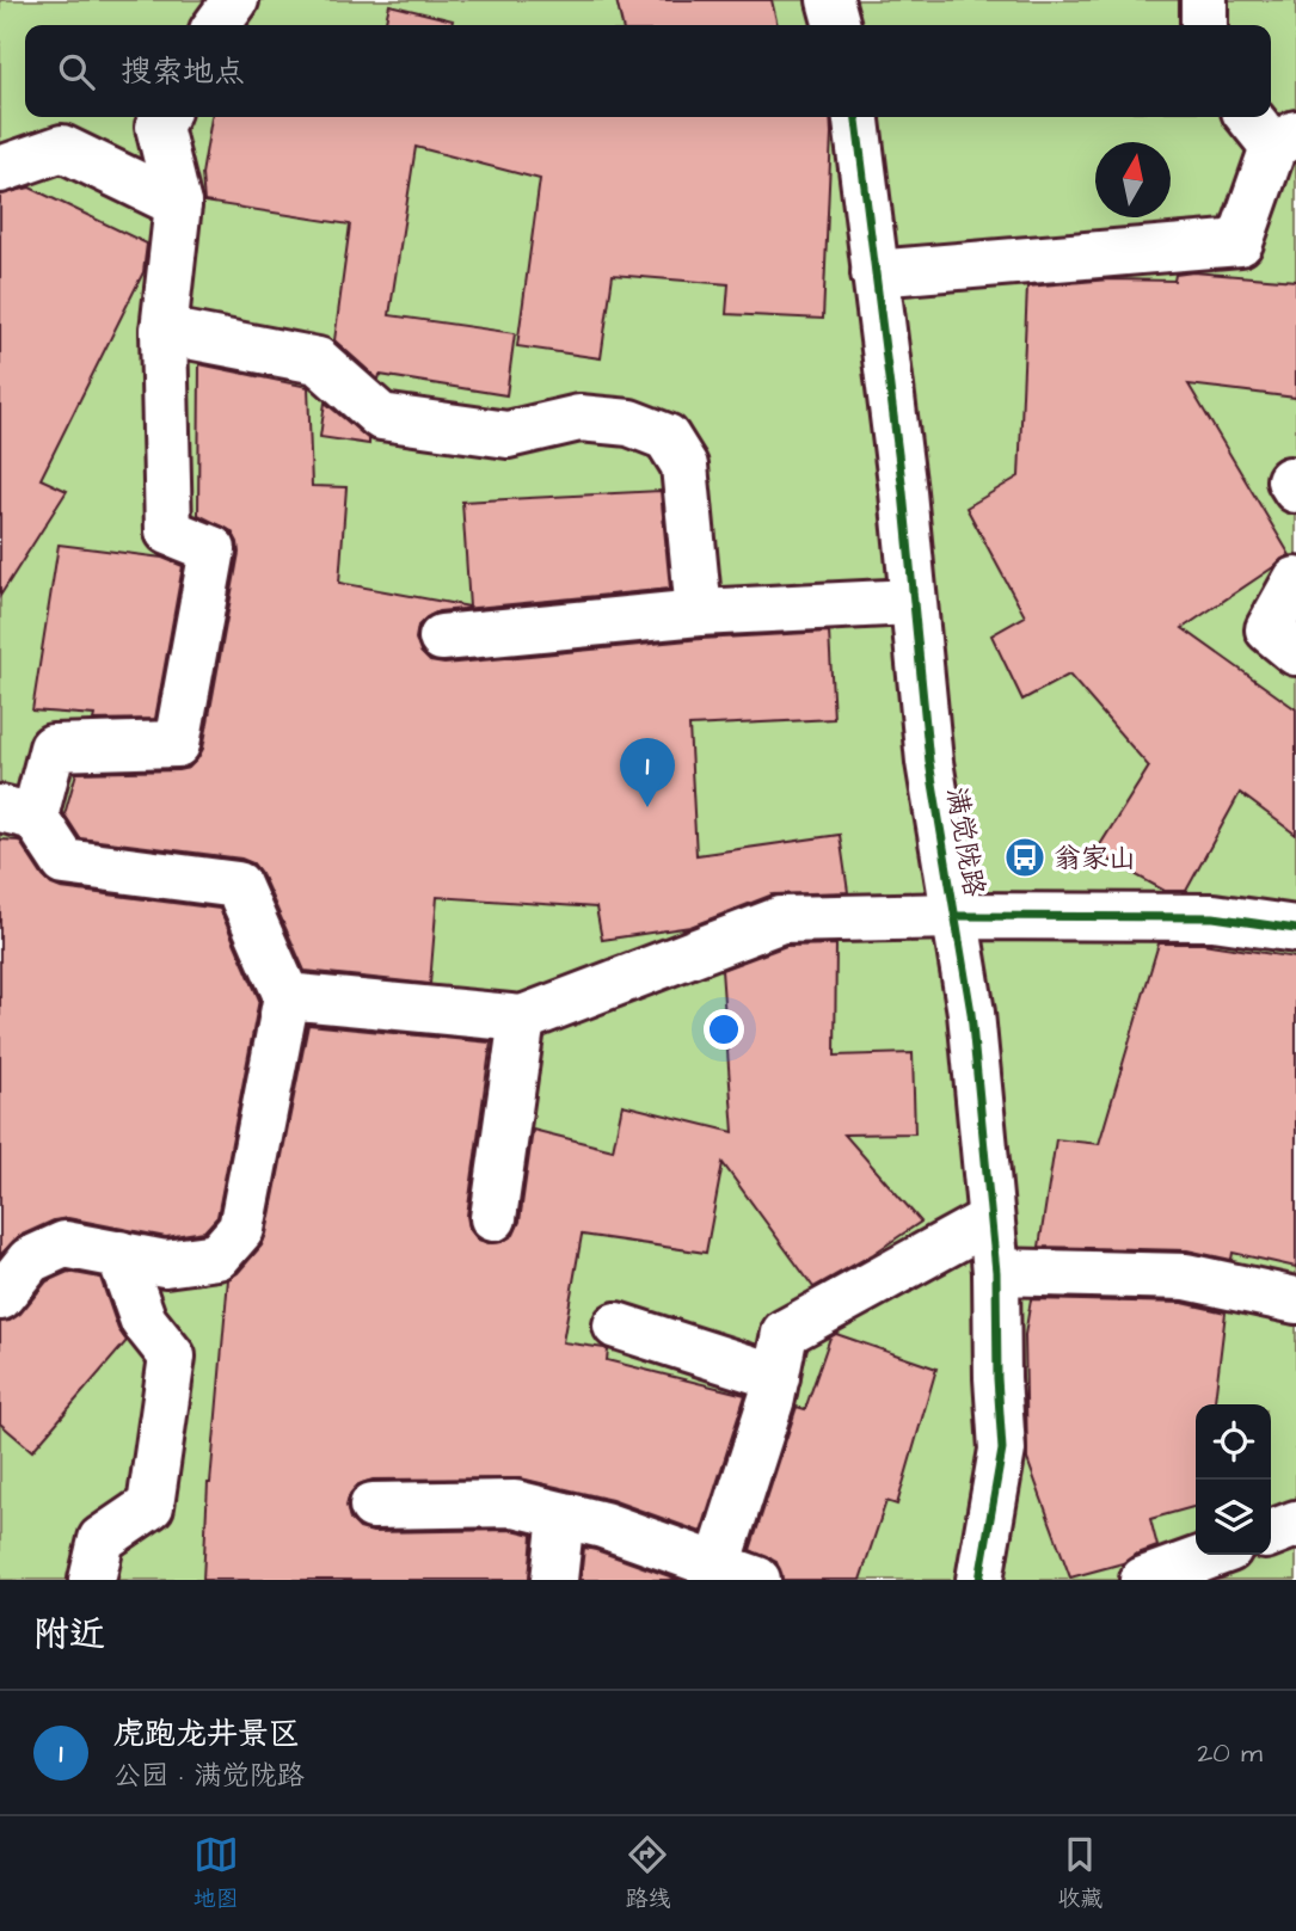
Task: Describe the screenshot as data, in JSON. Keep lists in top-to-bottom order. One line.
{"streets":{"street":["满觉陇路"]},"places":{"bus stop":["翁家山"]},"north":"top","page":{"search":"搜索地点","pins":"1","heading":"附近","list":[{"mark":"1","name":"虎跑龙井景区","note":"公园 · 满觉陇路","value":"20 m"}],"nav":["地图","路线","收藏"]}}
